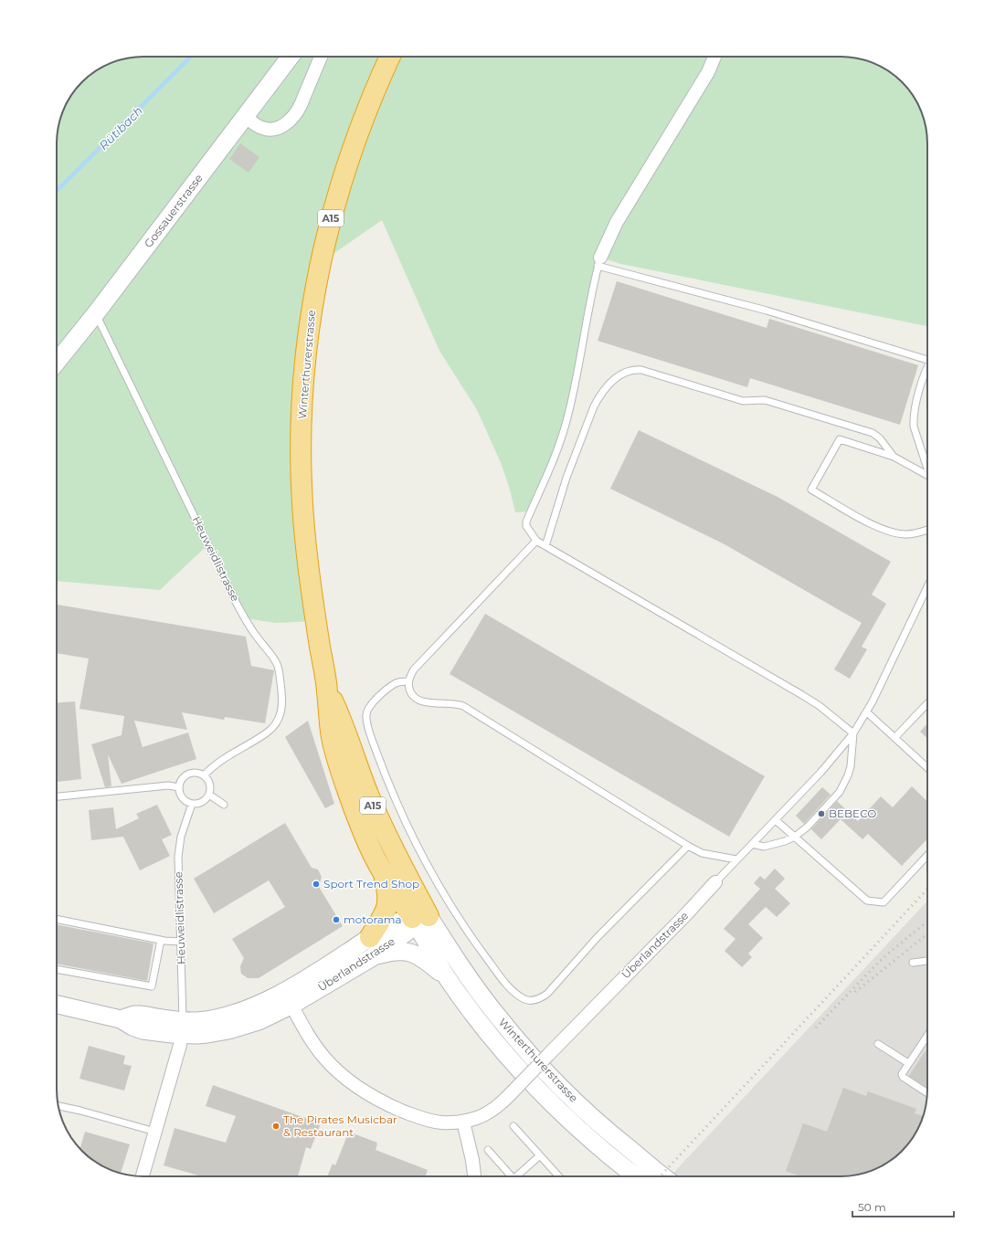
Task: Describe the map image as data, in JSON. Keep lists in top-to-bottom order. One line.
{"streets":{"highway":["A15","Winterthurerstrasse"],"main road":["Gossauerstrasse","Überlandstrasse"],"lane":["Heuweidlistrasse"]},"crossings":[["Gossauerstrasse","Heuweidlistrasse"],["A15","Winterthurerstrasse"],["A15","Überlandstrasse"],["Winterthurerstrasse","Überlandstrasse"],["Heuweidlistrasse","Überlandstrasse"]],"water":["Rütibach"],"places":["BEBECO","Sport Trend Shop","motorama","The Pirates Musicbar & Restaurant"],"scale_bar":"50 m"}
